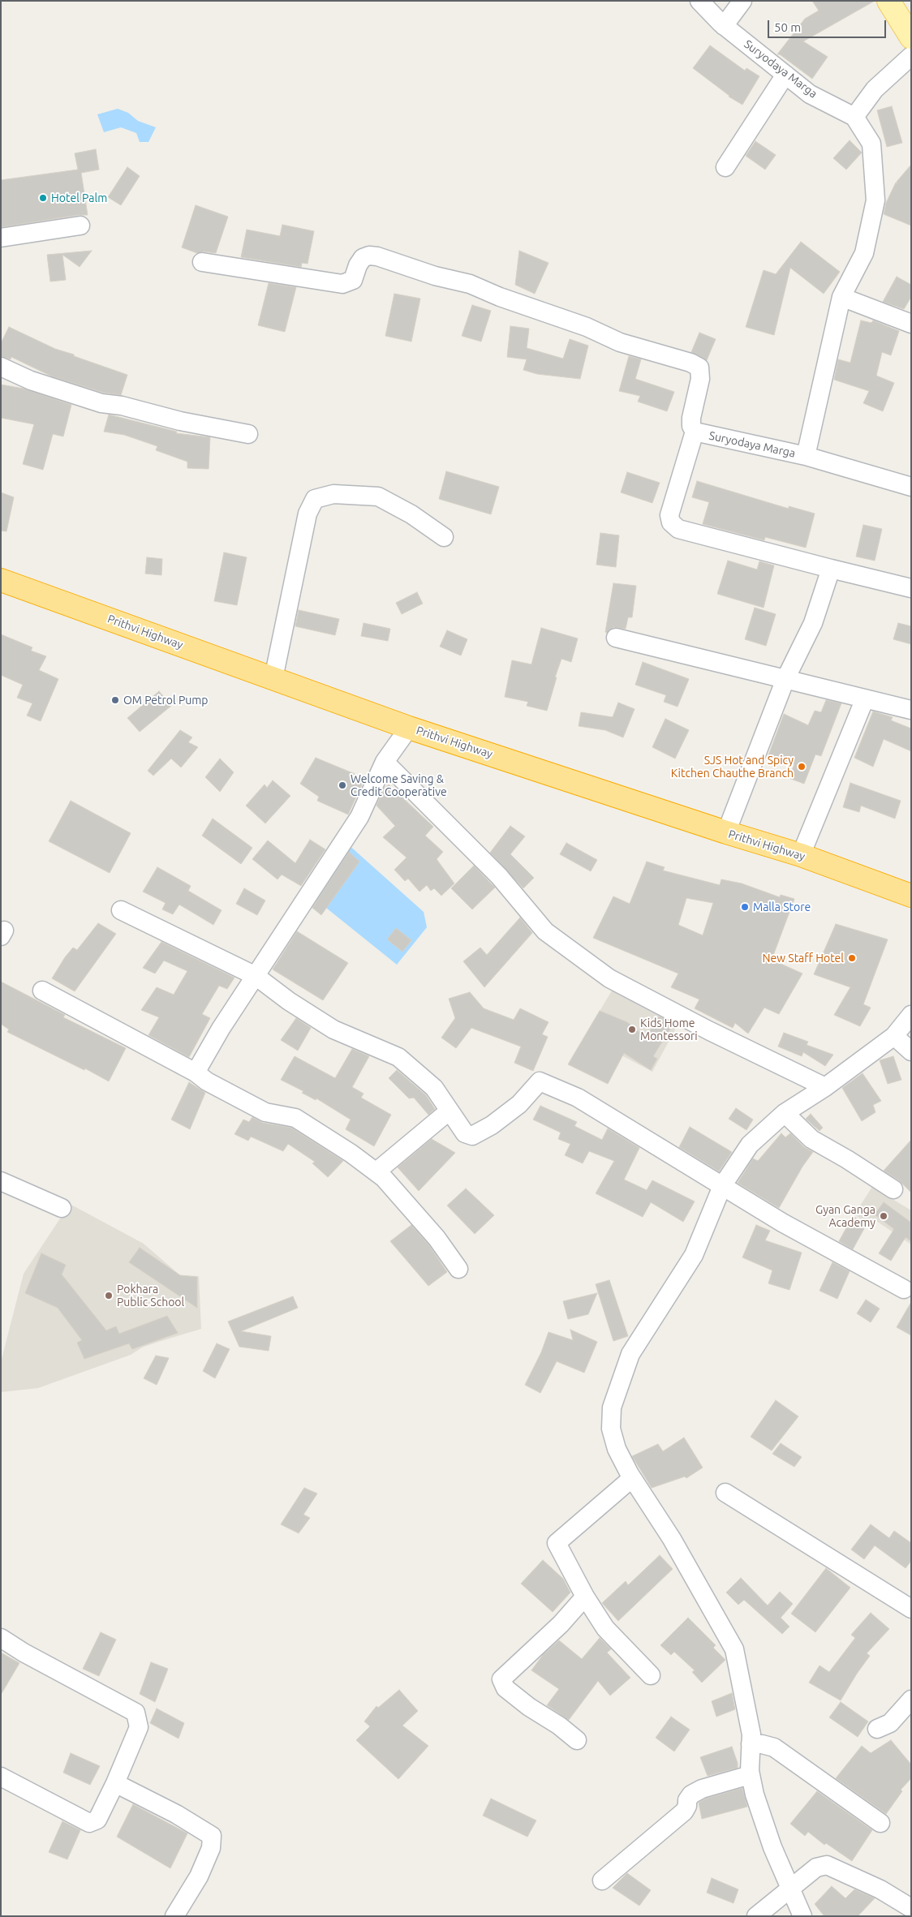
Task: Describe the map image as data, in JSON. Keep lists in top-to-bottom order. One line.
{"streets":{"highway":["Prithvi Highway"],"street":["Suryodaya Marga"]},"places":["Hotel Palm","OM Petrol Pump","SJS Hot and Spicy Kitchen Chauthe Branch","Welcome Saving & Credit Cooperative","Malla Store","New Staff Hotel","Kids Home Montessori","Gyan Ganga Academy","Pokhara Public School"],"scale_bar":"50 m"}
